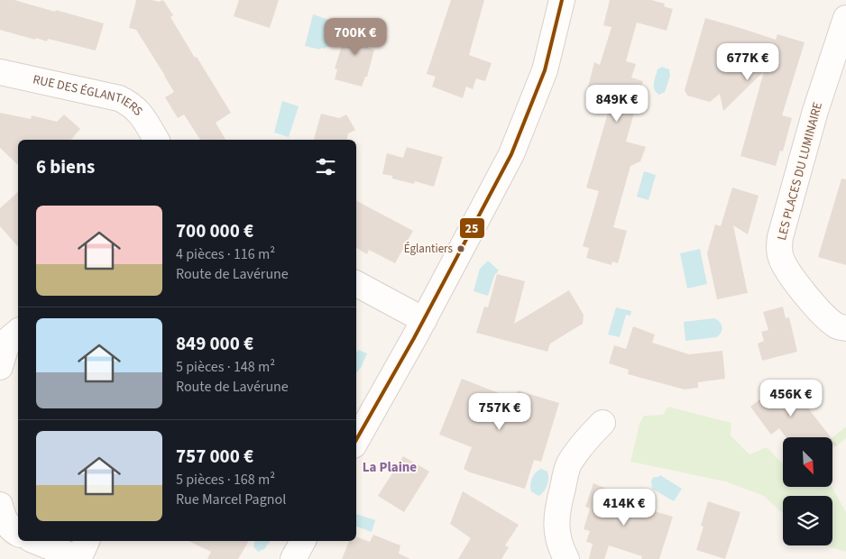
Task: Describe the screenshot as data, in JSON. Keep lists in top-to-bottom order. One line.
{"streets":{"street":["RUE DES ÉGLANTIERS","LES PLACES DU LUMINAIRE"]},"districts":["La Plaine"],"places":["Églantiers"],"lines":["transit line 25"],"north":"bottom right","page":{"price":["700K €","677K €","849K €","456K €","757K €","414K €"],"heading":"6 biens","list":[{"name":"700 000 €","note":"4 pièces · 116 m² · Route de Lavérune"},{"name":"849 000 €","note":"5 pièces · 148 m² · Route de Lavérune"},{"name":"757 000 €","note":"5 pièces · 168 m² · Rue Marcel Pagnol"}]}}
